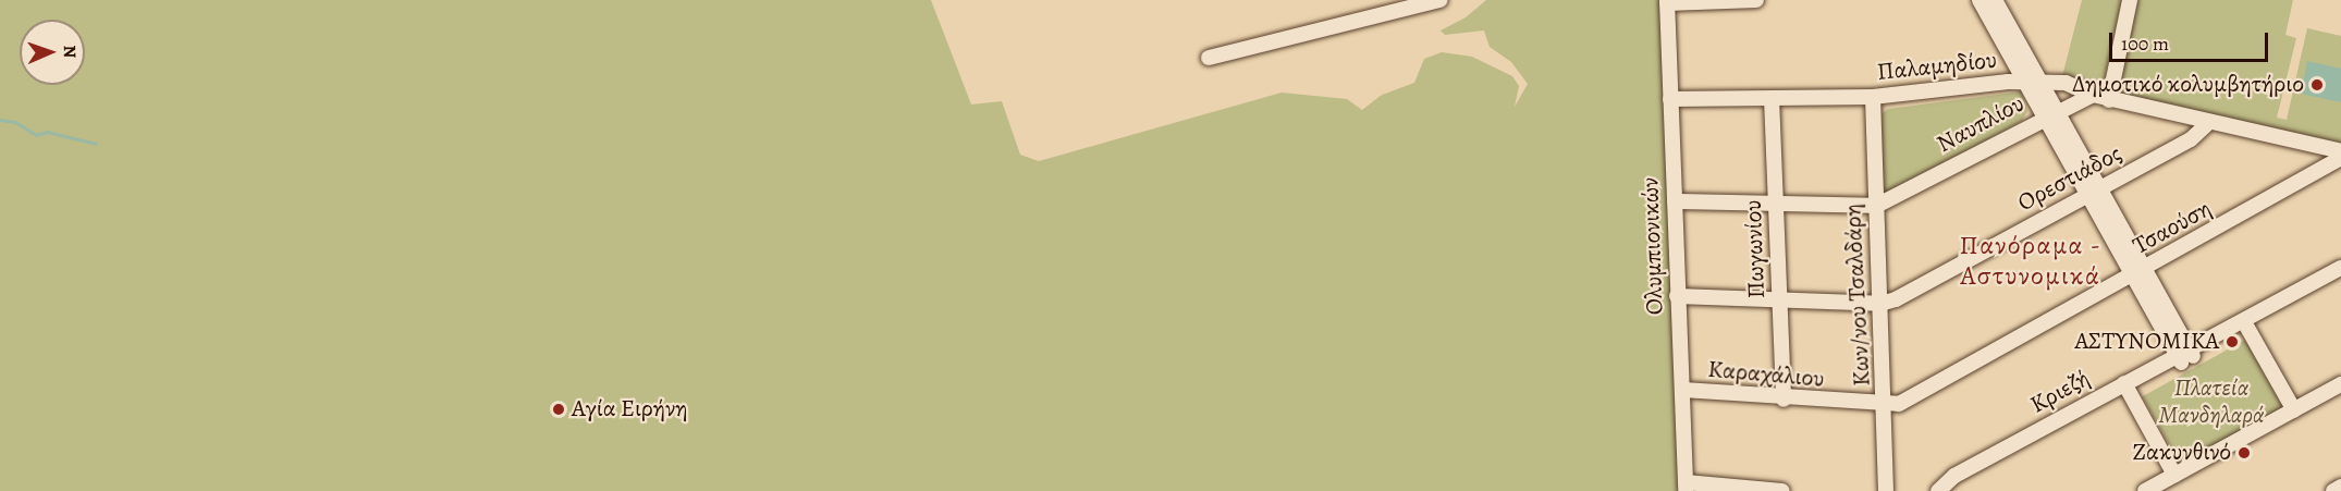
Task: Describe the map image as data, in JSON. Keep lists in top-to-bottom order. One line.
{"streets":{"street":["Παλαμηδίου","Ναυπλίου","Ορεστιάδος","Τσαούση","Ολυμπιονικών","Πωγωνίου","Κων/νου Τσαλδάρη","Καραχάλιου","Κριεζή"]},"crossings":[["Παλαμηδίου","Ναυπλίου"],["Παλαμηδίου","Ολυμπιονικών"],["Παλαμηδίου","Πωγωνίου"],["Παλαμηδίου","Κων/νου Τσαλδάρη"],["Ναυπλίου","Κων/νου Τσαλδάρη"],["Ορεστιάδος","Κων/νου Τσαλδάρη"],["Τσαούση","Κων/νου Τσαλδάρη"],["Τσαούση","Καραχάλιου"],["Ολυμπιονικών","Καραχάλιου"],["Πωγωνίου","Καραχάλιου"],["Κων/νου Τσαλδάρη","Καραχάλιου"]],"districts":["Πανόραμα - Αστυνομικά"],"parks":["Πλατεία Μανδηλαρά"],"places":["Δημοτικό κολυμβητήριο","ΑΣΤΥΝΟΜΙΚΑ","Αγία Ειρήνη","Ζακυνθινό"],"scale_bar":"100 m","north":"right"}
